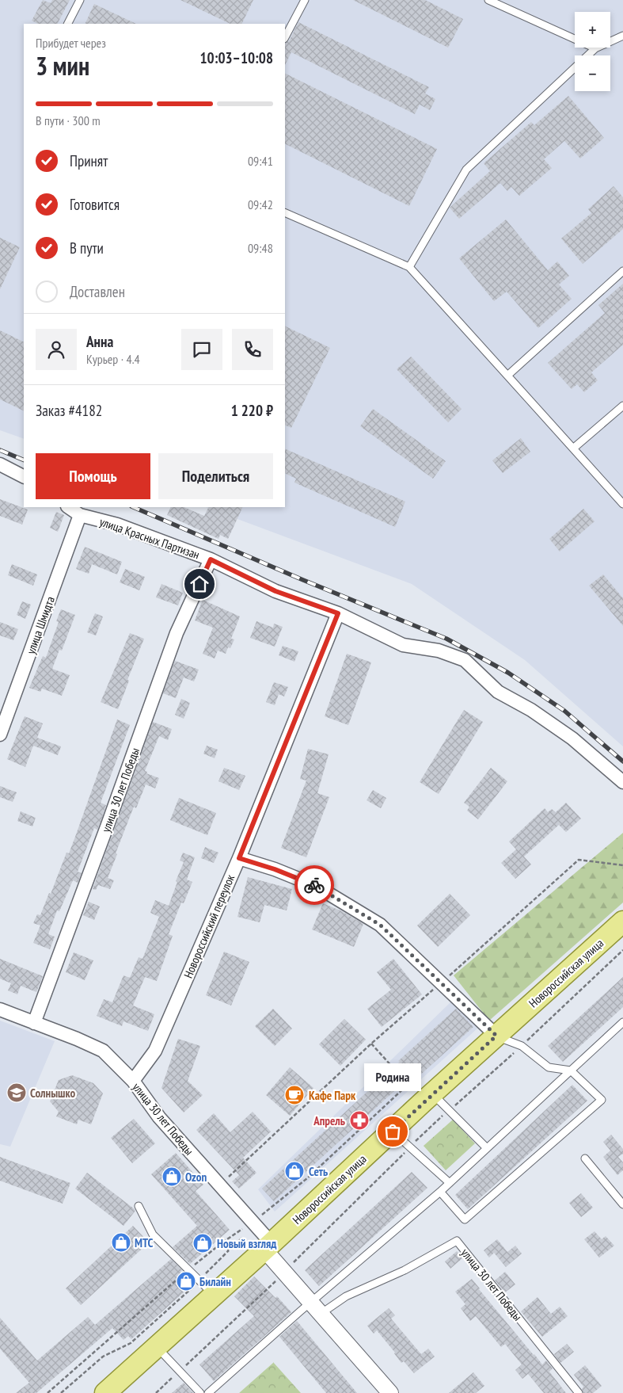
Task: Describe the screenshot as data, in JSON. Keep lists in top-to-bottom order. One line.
{"streets":{"main road":["Новороссийская улица"],"street":["улица Красных Партизан","улица Шмидта","улица 30 лет Победы","Новороссийский переулок"]},"crossings":[["улица Красных Партизан","улица Шмидта"],["улица Красных Партизан","улица 30 лет Победы"],["улица Красных Партизан","Новороссийский переулок"],["улица 30 лет Победы","Новороссийский переулок"],["улица 30 лет Победы","Новороссийская улица"]],"places":{"school or university":["Солнышко"],"cafe":["Кафе Парк"],"pharmacy":["Апрель"],"other":["Родина"],"shop":["Сеть","Ozon","МТС","Новый взгляд","Билайн"]},"page":{"map_buttons":["+","−"],"heading":["3 мин","Прибудет через","10:03–10:08"],"panel":["Анна","Курьер · 4.4","Заказ #4182","1 220 ₽"],"bar":"В пути · 300 m","list":[["Принят","09:41"],["Готовится","09:42"],["В пути","09:48"],"Доставлен"],"buttons":["Помощь","Поделиться"],"bubble":"Родина"}}
